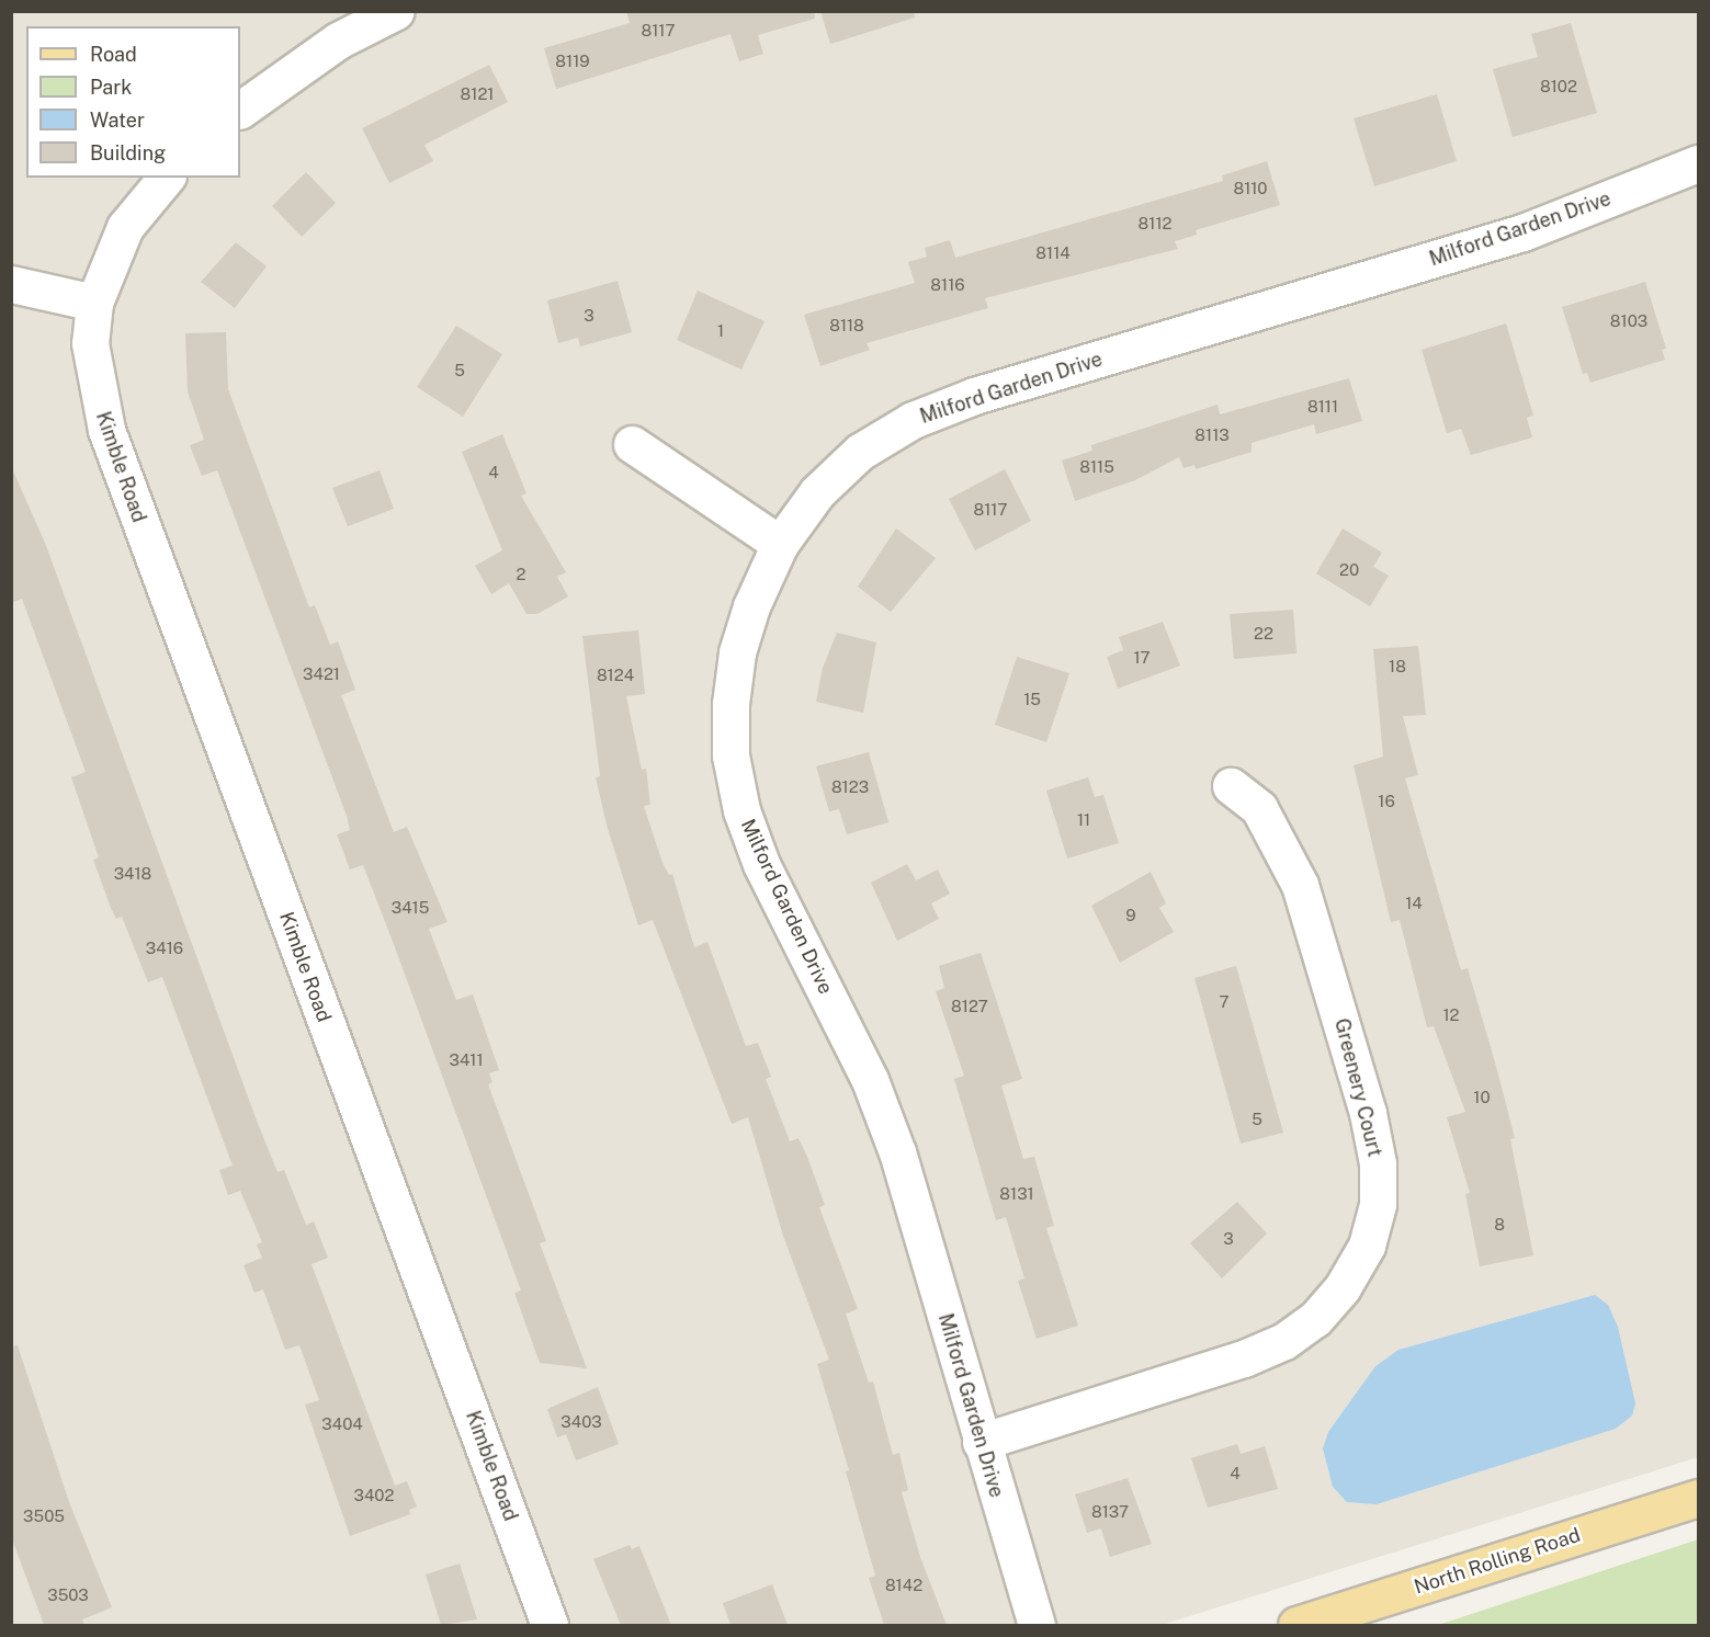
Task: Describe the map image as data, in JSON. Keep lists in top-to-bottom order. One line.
{"streets":{"main road":["North Rolling Road"],"street":["Milford Garden Drive","Kimble Road","Greenery Court"]},"crossings":[["Milford Garden Drive","Greenery Court"]],"house_numbers":["8117","8119","8102","8121","8110","8112","8114","8116","3","8103","8118","1","5","8111","8113","8115","4","8117","20","2","22","17","18","3421","8124","15","8123","16","11","3418","14","3415","9","3416","7","8127","12","3411","10","5","8131","8","3","3403","3404","4","3402","8137","3505","8142","3503"],"legend":["Road","Park","Water","Building"]}
